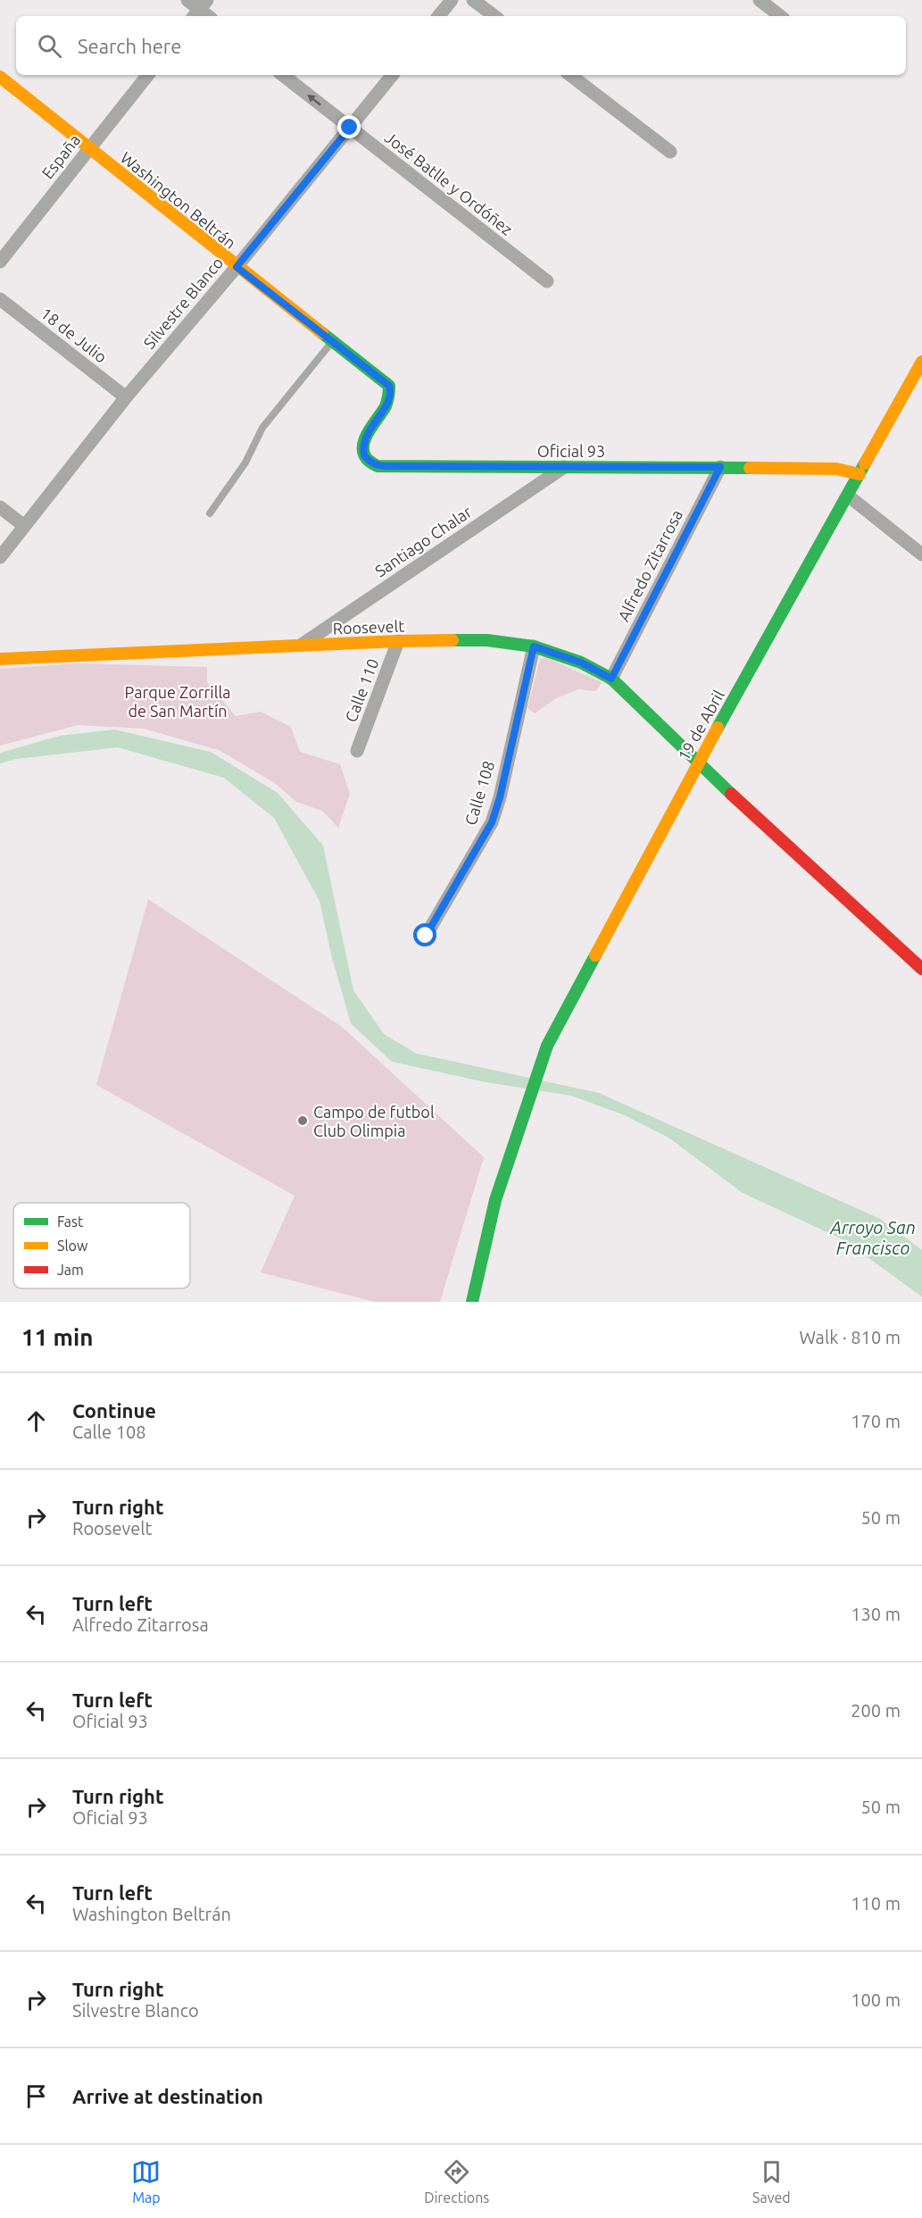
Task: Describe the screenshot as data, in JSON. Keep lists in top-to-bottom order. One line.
{"streets":{"street":["España","José Batlle y Ordóñez","Washington Beltrán","Silvestre Blanco","18 de Julio","Oficial 93","Santiago Chalar","Alfredo Zitarrosa","Roosevelt","Calle 110","19 de Abril","Calle 108"]},"crossings":[["España","Washington Beltrán"],["José Batlle y Ordóñez","Silvestre Blanco"],["Washington Beltrán","Silvestre Blanco"],["Washington Beltrán","Oficial 93"],["Silvestre Blanco","18 de Julio"],["Oficial 93","Santiago Chalar"],["Oficial 93","Alfredo Zitarrosa"],["Oficial 93","19 de Abril"],["Santiago Chalar","Roosevelt"],["Alfredo Zitarrosa","Roosevelt"],["Roosevelt","Calle 110"],["Roosevelt","19 de Abril"],["Roosevelt","Calle 108"]],"water":["Arroyo San Francisco"],"parks":["Parque Zorrilla de San Martín"],"places":["Campo de futbol Club Olimpia"],"legend":["Fast","Slow","Jam"],"page":{"search":"Search here","heading":["11 min","Walk · 810 m"],"list":[["Continue","Calle 108","170 m"],["Turn right","Roosevelt","50 m"],["Turn left","Alfredo Zitarrosa","130 m"],["Turn left","Oficial 93","200 m"],["Turn right","Oficial 93","50 m"],["Turn left","Washington Beltrán","110 m"],["Turn right","Silvestre Blanco","100 m"],"Arrive at destination"],"nav":["Map","Directions","Saved"]}}
